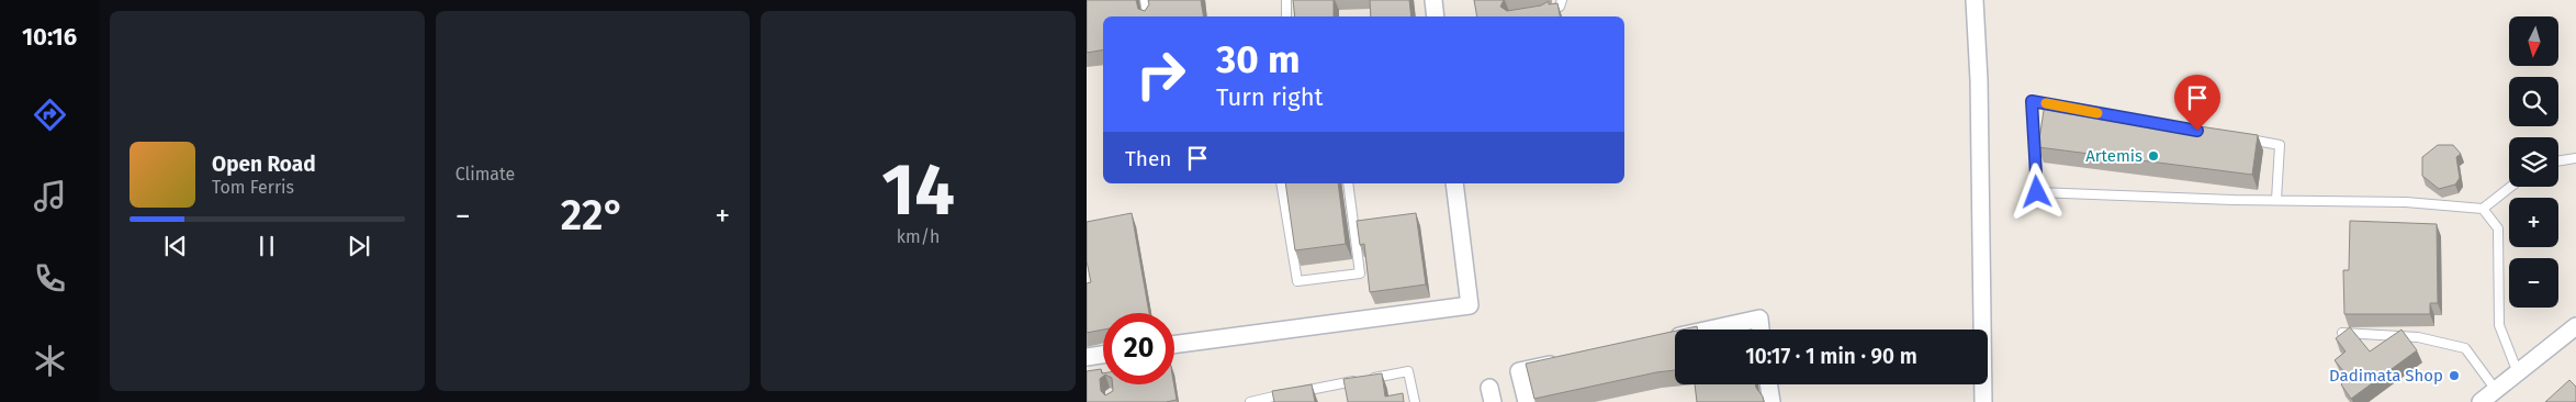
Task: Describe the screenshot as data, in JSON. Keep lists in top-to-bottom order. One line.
{"places":["Artemis","Dadimata Shop"],"north":"bottom","page":{"tabs":"10:16","tile":["Climate",["14","km/h"]],"map_buttons":["+","−"],"turn":["30 m","Turn right"],"then":"Then","song":["Open Road","Tom Ferris"],"heat":["−","22°","+"],"limit":"20","trip":"10:17 · 1 min · 90 m"}}
